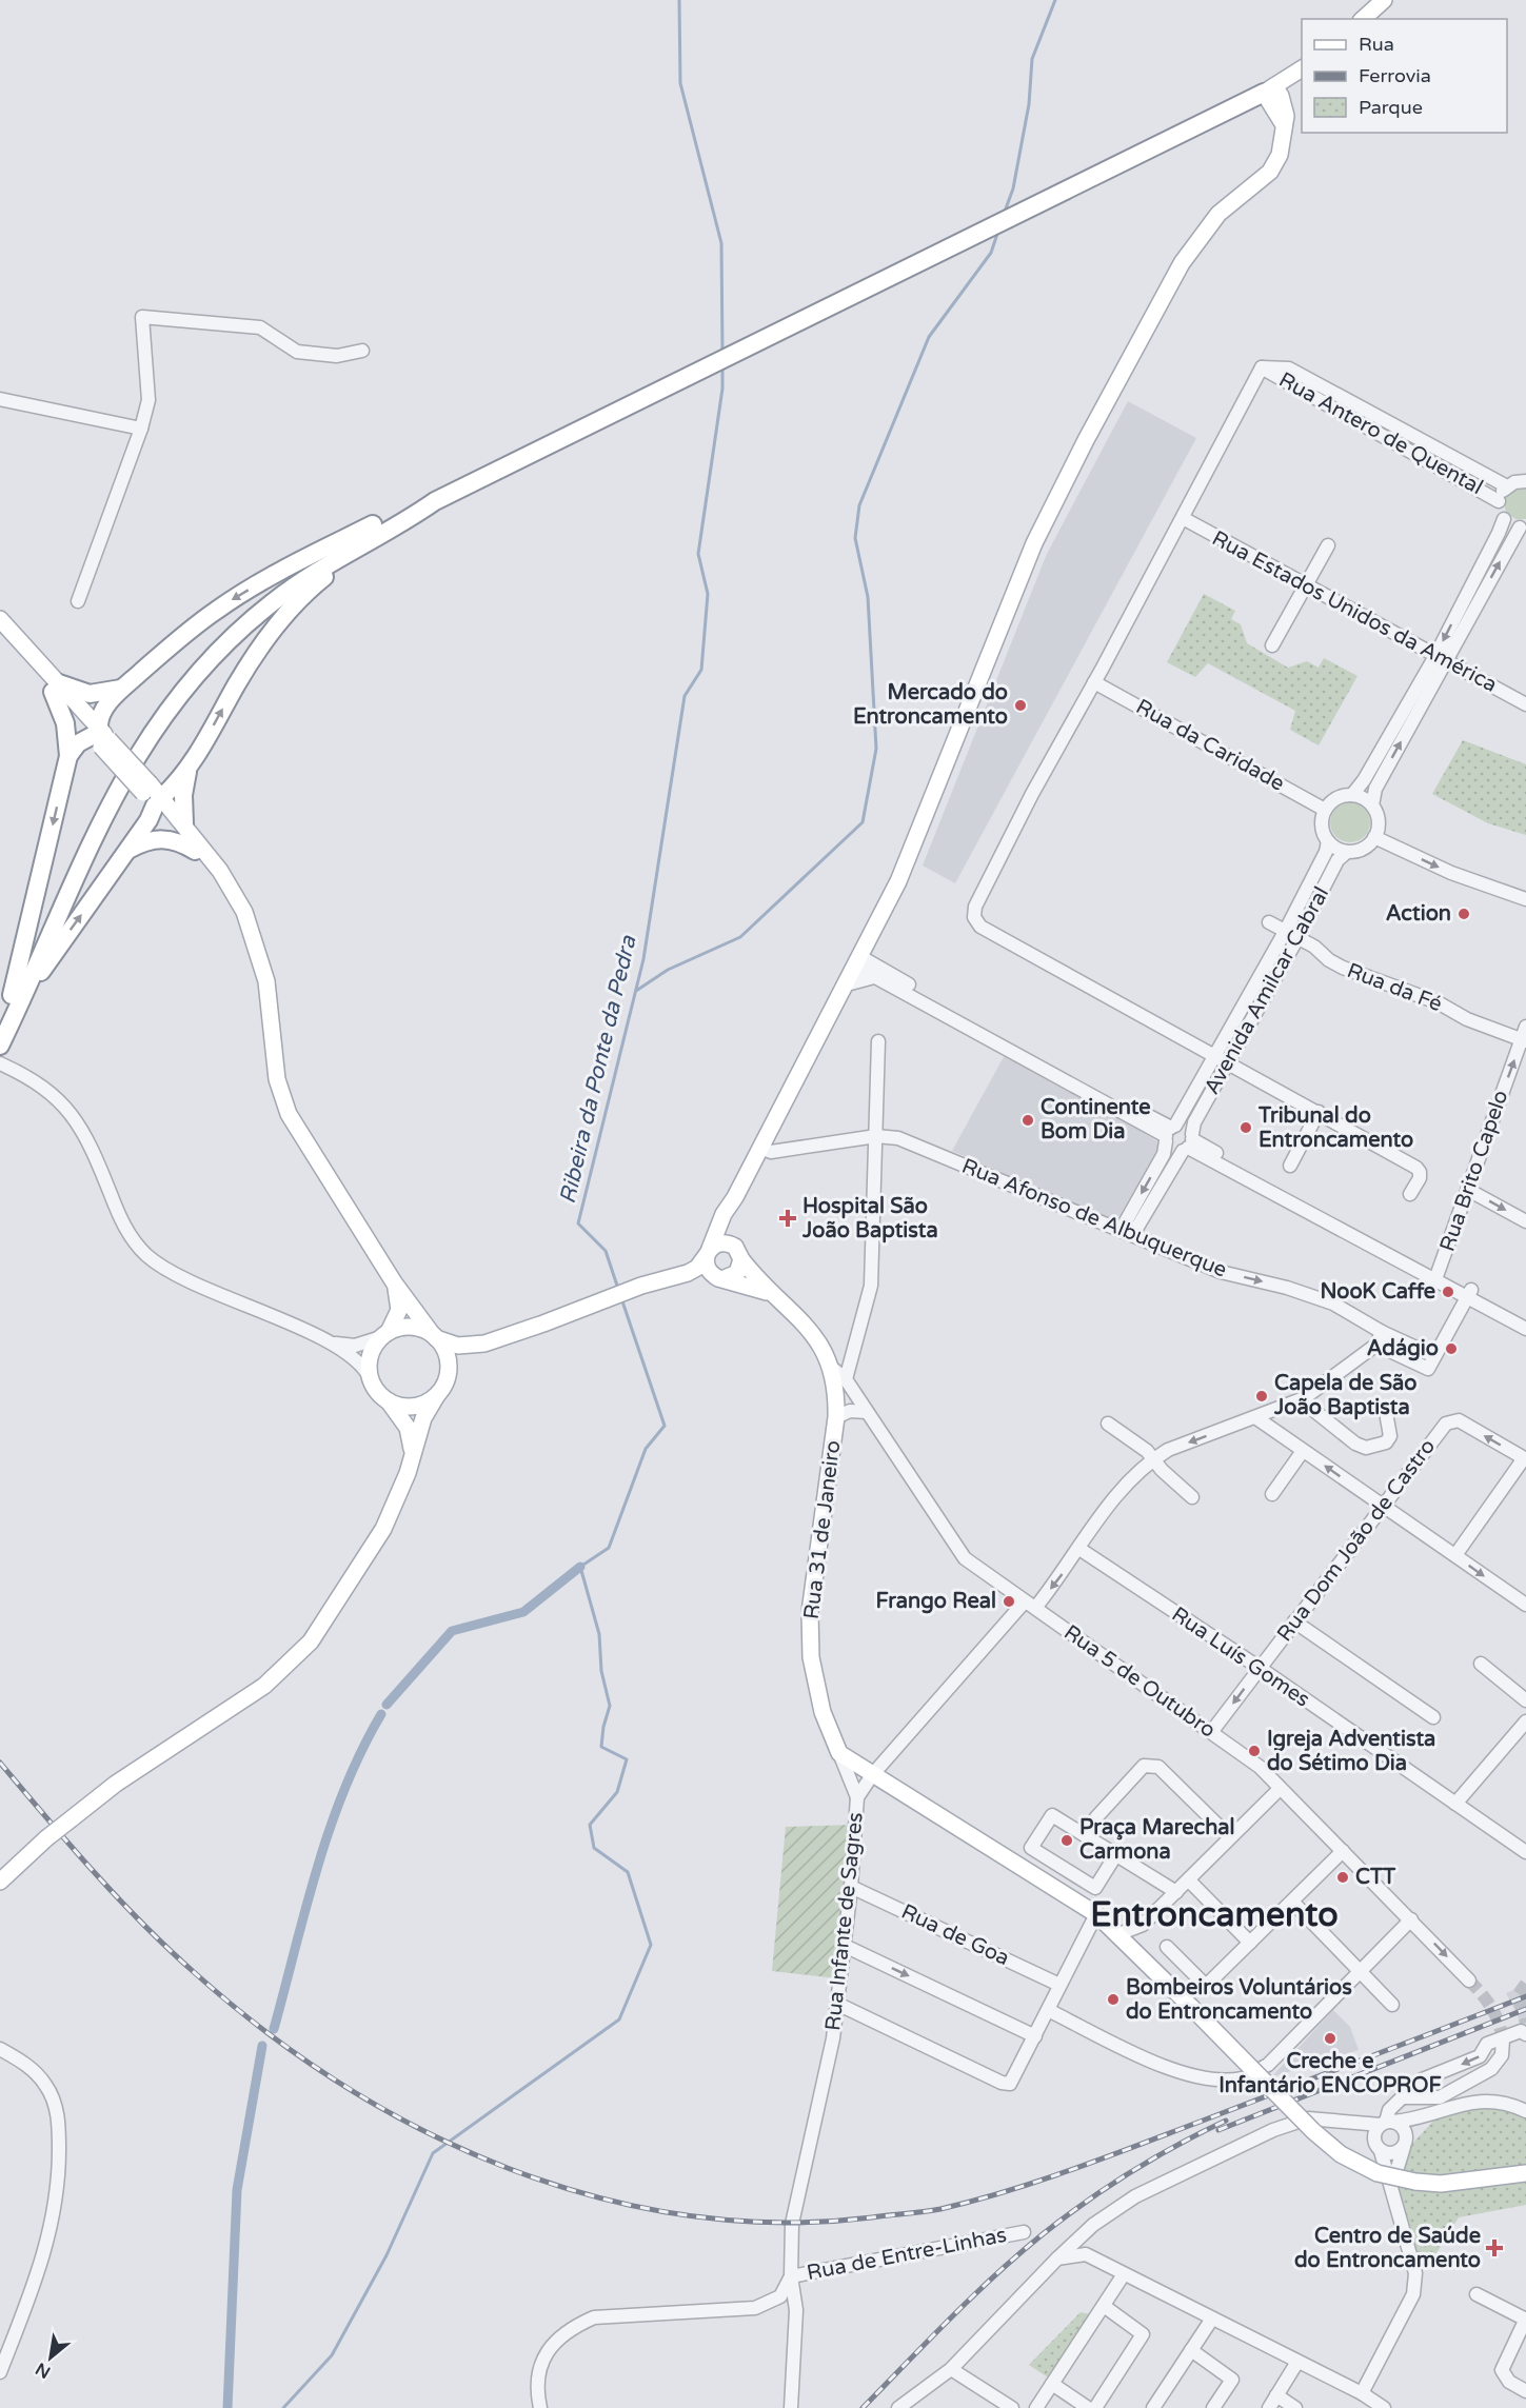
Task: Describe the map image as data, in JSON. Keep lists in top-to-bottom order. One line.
{"streets":{"main road":["Rua 31 de Janeiro"],"street":["Rua Antero de Quental","Rua Estados Unidos da América","Rua da Caridade","Rua da Fé","Avenida Amilcar Cabral","Rua Brito Capelo","Rua Afonso de Albuquerque","Rua Dom João de Castro","Rua Luís Gomes","Rua 5 de Outubro","Rua Infante de Sagres","Rua de Goa","Rua de Entre-Linhas"]},"crossings":[["Rua da Caridade","Avenida Amilcar Cabral"],["Rua da Fé","Avenida Amilcar Cabral"],["Rua da Fé","Rua Brito Capelo"],["Avenida Amilcar Cabral","Rua Afonso de Albuquerque"],["Rua 31 de Janeiro","Rua 5 de Outubro"],["Rua 31 de Janeiro","Rua Infante de Sagres"],["Rua Dom João de Castro","Rua Luís Gomes"],["Rua Dom João de Castro","Rua 5 de Outubro"],["Rua Luís Gomes","Rua Infante de Sagres"],["Rua 5 de Outubro","Rua Infante de Sagres"],["Rua Infante de Sagres","Rua de Goa"],["Rua Infante de Sagres","Rua de Entre-Linhas"]],"one_way":["Rua Brito Capelo"],"districts":["Entroncamento"],"water":["Ribeira da Ponte da Pedra"],"places":{"other":["Mercado do Entroncamento","Action","Continente Bom Dia","Tribunal do Entroncamento","NooK Caffe","Adágio","Capela de São João Baptista","Frango Real","Igreja Adventista do Sétimo Dia","Praça Marechal Carmona","CTT","Bombeiros Voluntários do Entroncamento","Creche e Infantário ENCOPROF"],"health":["Hospital São João Baptista","Centro de Saúde do Entroncamento"]},"legend":["Rua","Ferrovia","Parque"],"north":"bottom left"}
